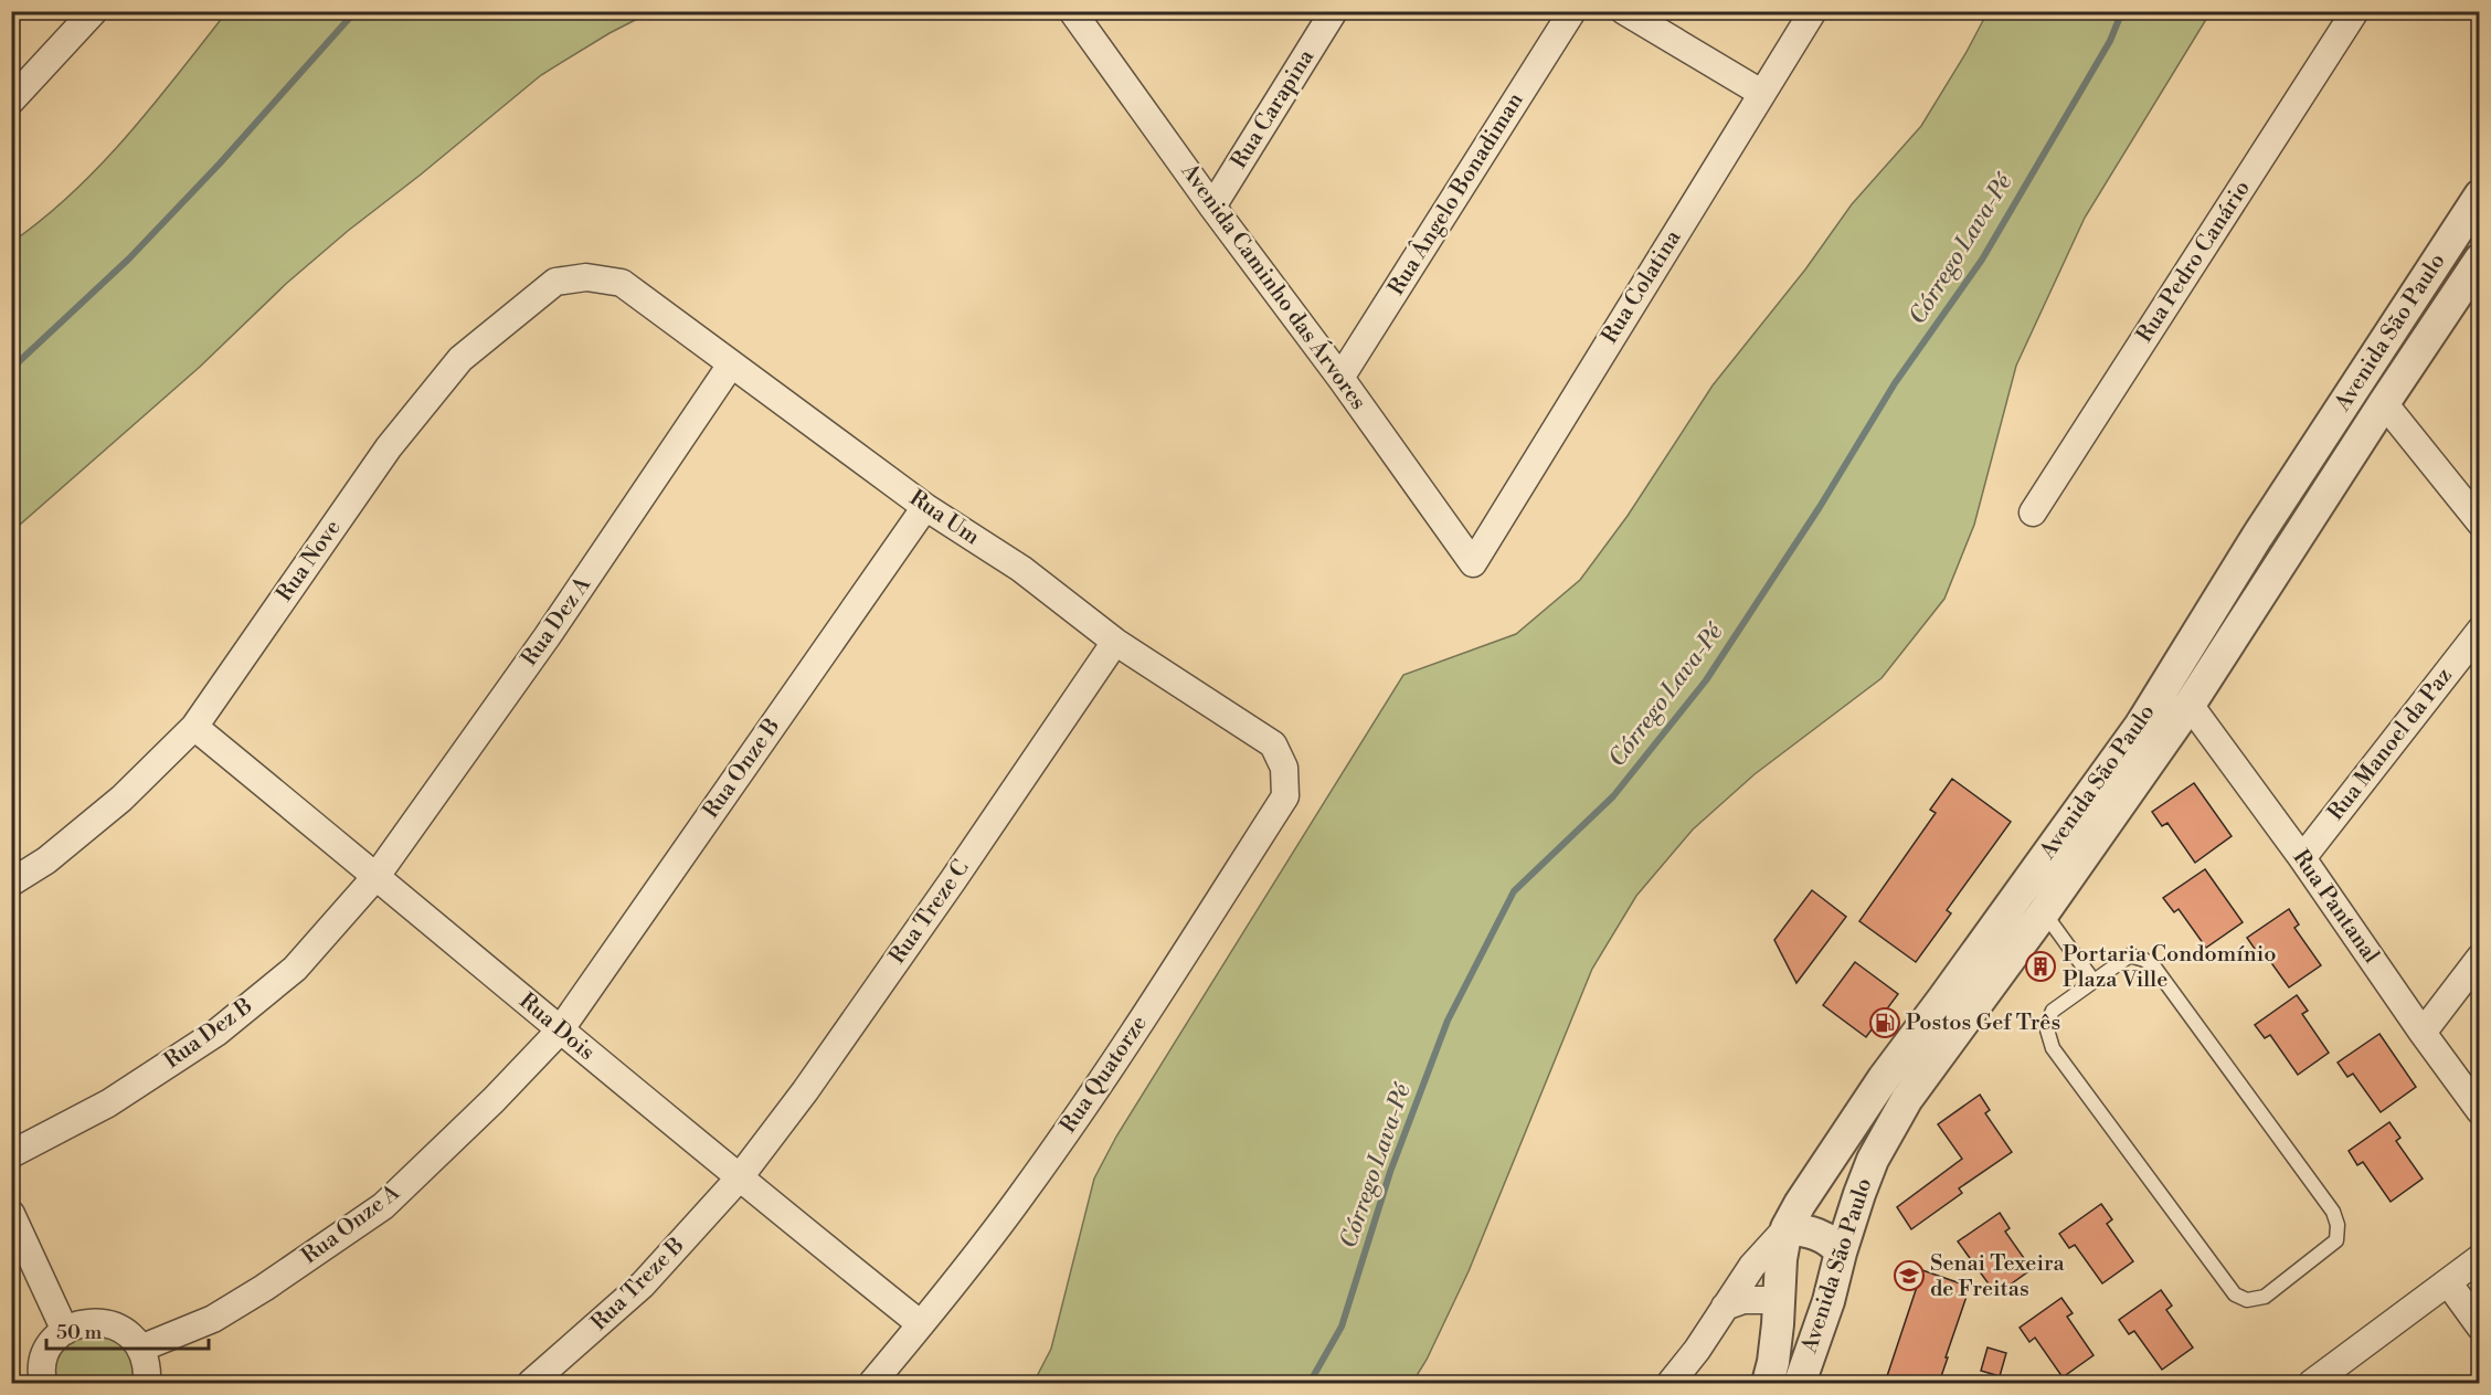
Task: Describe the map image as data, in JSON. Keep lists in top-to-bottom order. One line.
{"streets":{"street":["Rua Carapina","Rua Ângelo Bonadiman","Rua Pedro Canário","Avenida Caminho das Árvores","Rua Colatina","Avenida São Paulo","Rua Um","Rua Nove","Rua Dez A","Rua Manoel da Paz","Rua Onze B","Rua Pantanal","Rua Treze C","Rua Dois","Rua Dez B","Rua Quatorze","Rua Onze A","Rua Treze B"]},"crossings":[["Rua Carapina","Avenida Caminho das Árvores"],["Rua Ângelo Bonadiman","Avenida Caminho das Árvores"],["Avenida Caminho das Árvores","Rua Colatina"],["Avenida São Paulo","Rua Pantanal"],["Rua Um","Rua Nove"],["Rua Um","Rua Dez A"],["Rua Um","Rua Onze B"],["Rua Um","Rua Treze C"],["Rua Um","Rua Quatorze"],["Rua Nove","Rua Dois"],["Rua Dez A","Rua Dois"],["Rua Dez A","Rua Dez B"],["Rua Manoel da Paz","Rua Pantanal"],["Rua Onze B","Rua Dois"],["Rua Onze B","Rua Onze A"],["Rua Treze C","Rua Dois"],["Rua Treze C","Rua Treze B"],["Rua Dois","Rua Dez B"],["Rua Dois","Rua Quatorze"],["Rua Dois","Rua Onze A"],["Rua Dois","Rua Treze B"]],"water":["Córrego Lava-Pé"],"places":{"building":["Portaria Condomínio Plaza Ville"],"fuel station":["Postos Gef Três"],"school or university":["Senai Texeira de Freitas"]},"scale_bar":"50 m"}
